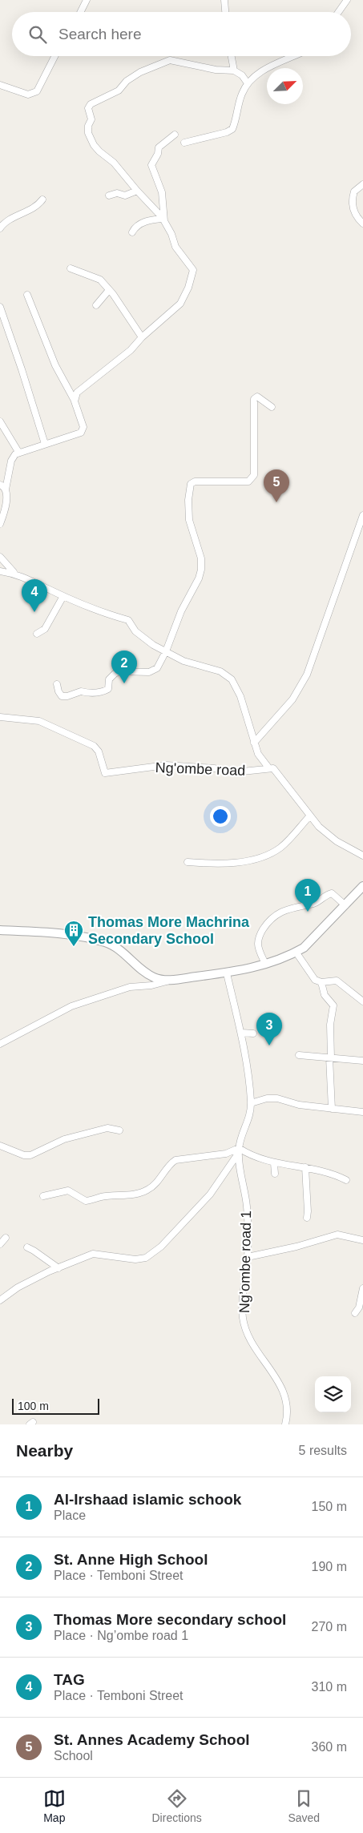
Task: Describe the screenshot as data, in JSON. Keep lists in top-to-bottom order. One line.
{"streets":{"street":["Ng'ombe road","Ng’ombe road 1"]},"places":{"building":["Thomas More Machrina Secondary School"]},"scale_bar":"100 m","north":"top right","page":{"search":"Search here","pins":["5","4","2","1","3"],"scale":"100 m","heading":["Nearby","5 results"],"list":[{"mark":"1","name":"Al-Irshaad islamic schook","note":"Place","value":"150 m"},{"mark":"2","name":"St. Anne High School","note":"Place · Temboni Street","value":"190 m"},{"mark":"3","name":"Thomas More secondary school","note":"Place · Ng’ombe road 1","value":"270 m"},{"mark":"4","name":"TAG","note":"Place · Temboni Street","value":"310 m"},{"mark":"5","name":"St. Annes Academy School","note":"School","value":"360 m"}],"nav":["Map","Directions","Saved"]}}
